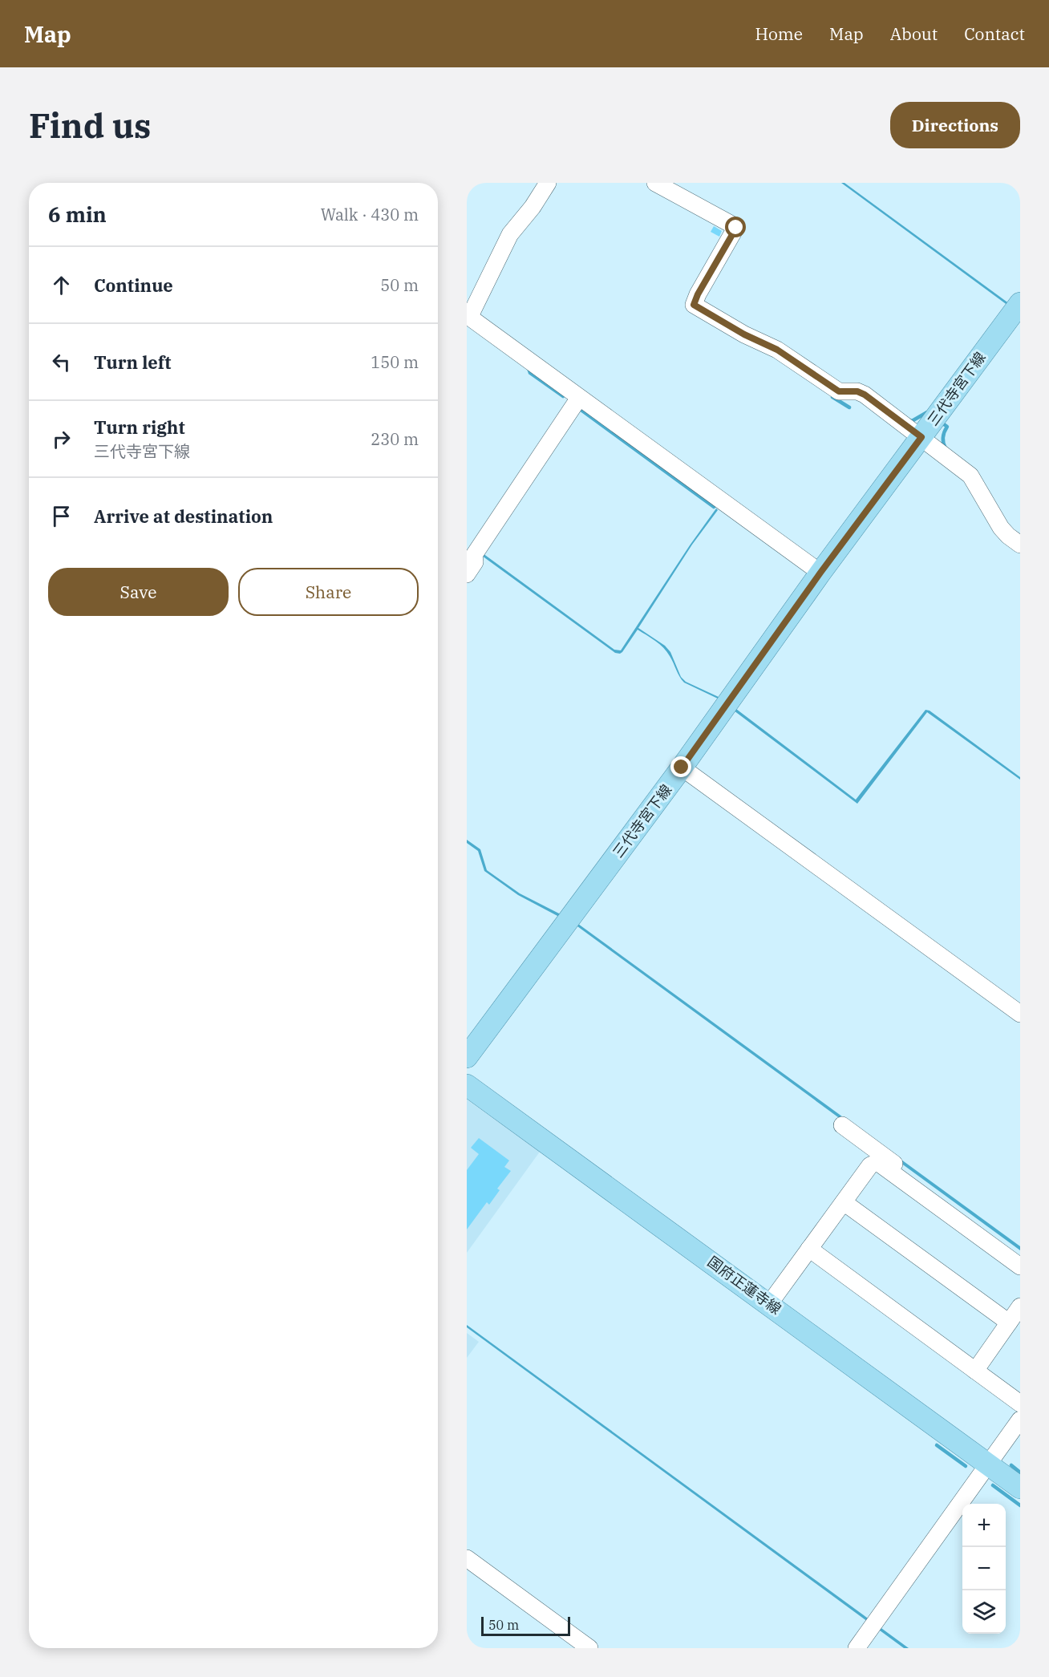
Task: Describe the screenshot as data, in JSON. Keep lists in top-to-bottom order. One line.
{"streets":{"main road":["三代寺宮下線","国府正蓮寺線"]},"scale_bar":"50 m","page":{"header":"Map","nav":["Home","Map","About","Contact"],"buttons":["Directions",["Save","Share"]],"title":"Find us","heading":["6 min","Walk · 430 m"],"list":[["Continue","50 m"],["Turn left","150 m"],["Turn right","三代寺宮下線","230 m"],"Arrive at destination"],"map_buttons":["+","−"],"scale":"50 m"}}
